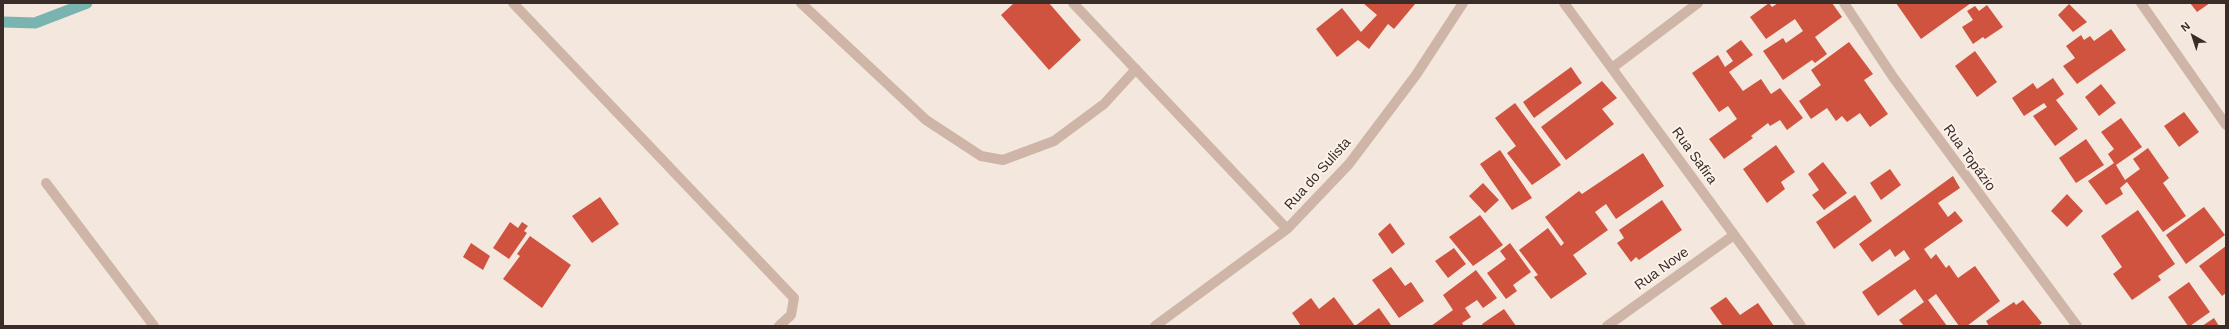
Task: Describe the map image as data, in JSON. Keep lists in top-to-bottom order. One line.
{"streets":{"street":["Rua Safira","Rua Topázio","Rua do Sulista","Rua Nove"]},"crossings":[["Rua Safira","Rua Nove"]],"north":"top left"}
